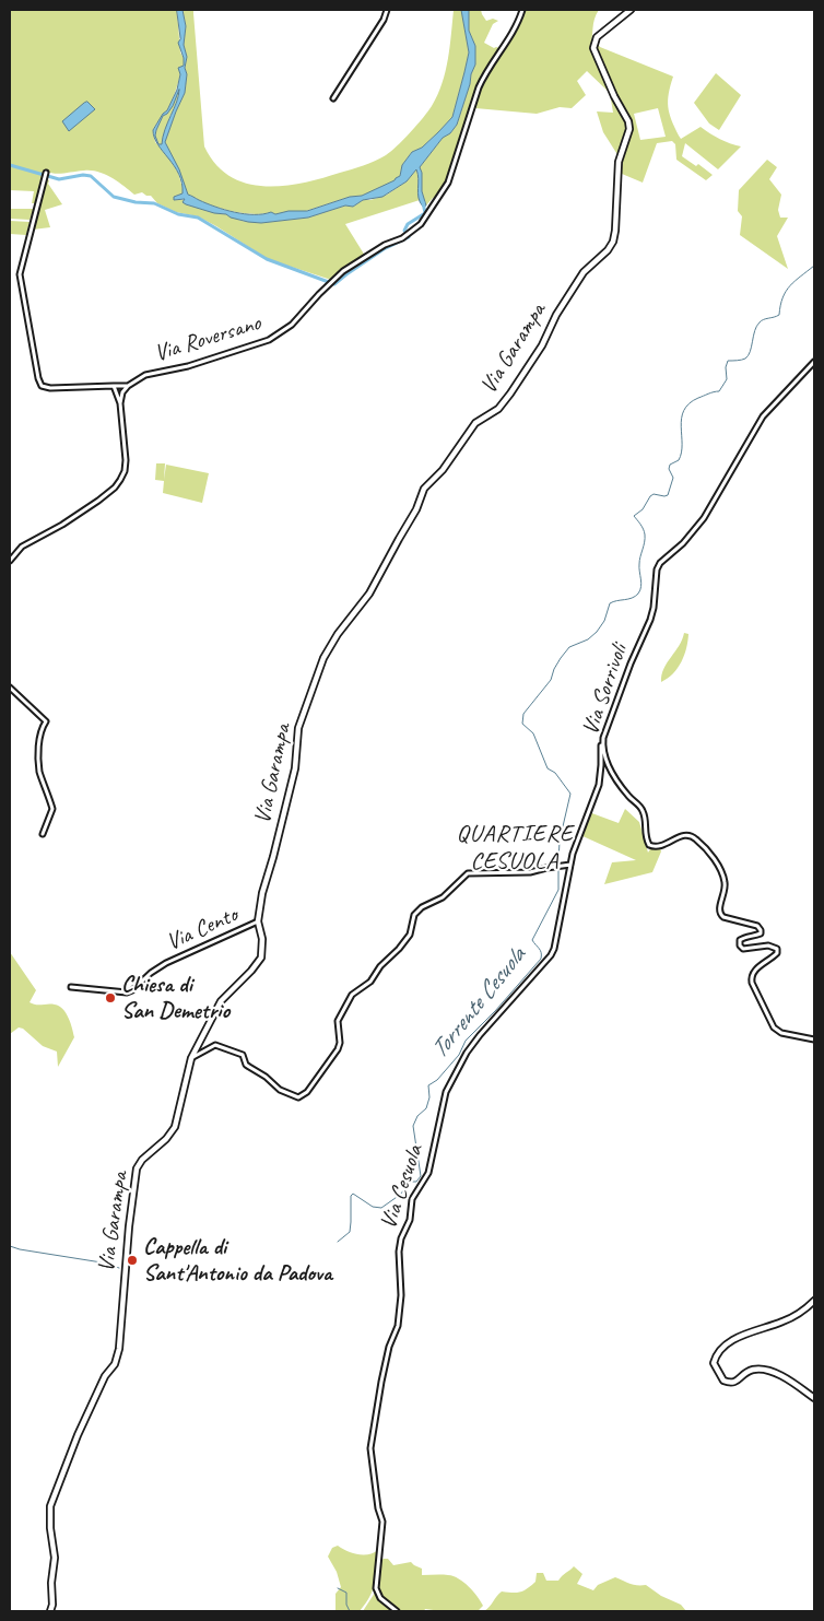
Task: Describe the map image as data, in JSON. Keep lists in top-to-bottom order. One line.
{"streets":{"street":["Via Roversano","Via Garampa","Via Sorrivoli","Via Cento","Via Cesuola"]},"crossings":[["Via Garampa","Via Cento"],["Via Sorrivoli","Via Cesuola"]],"districts":["QUARTIERE CESUOLA"],"water":["Torrente Cesuola"],"places":["Chiesa di San Demetrio","Cappella di Sant'Antonio da Padova"]}
